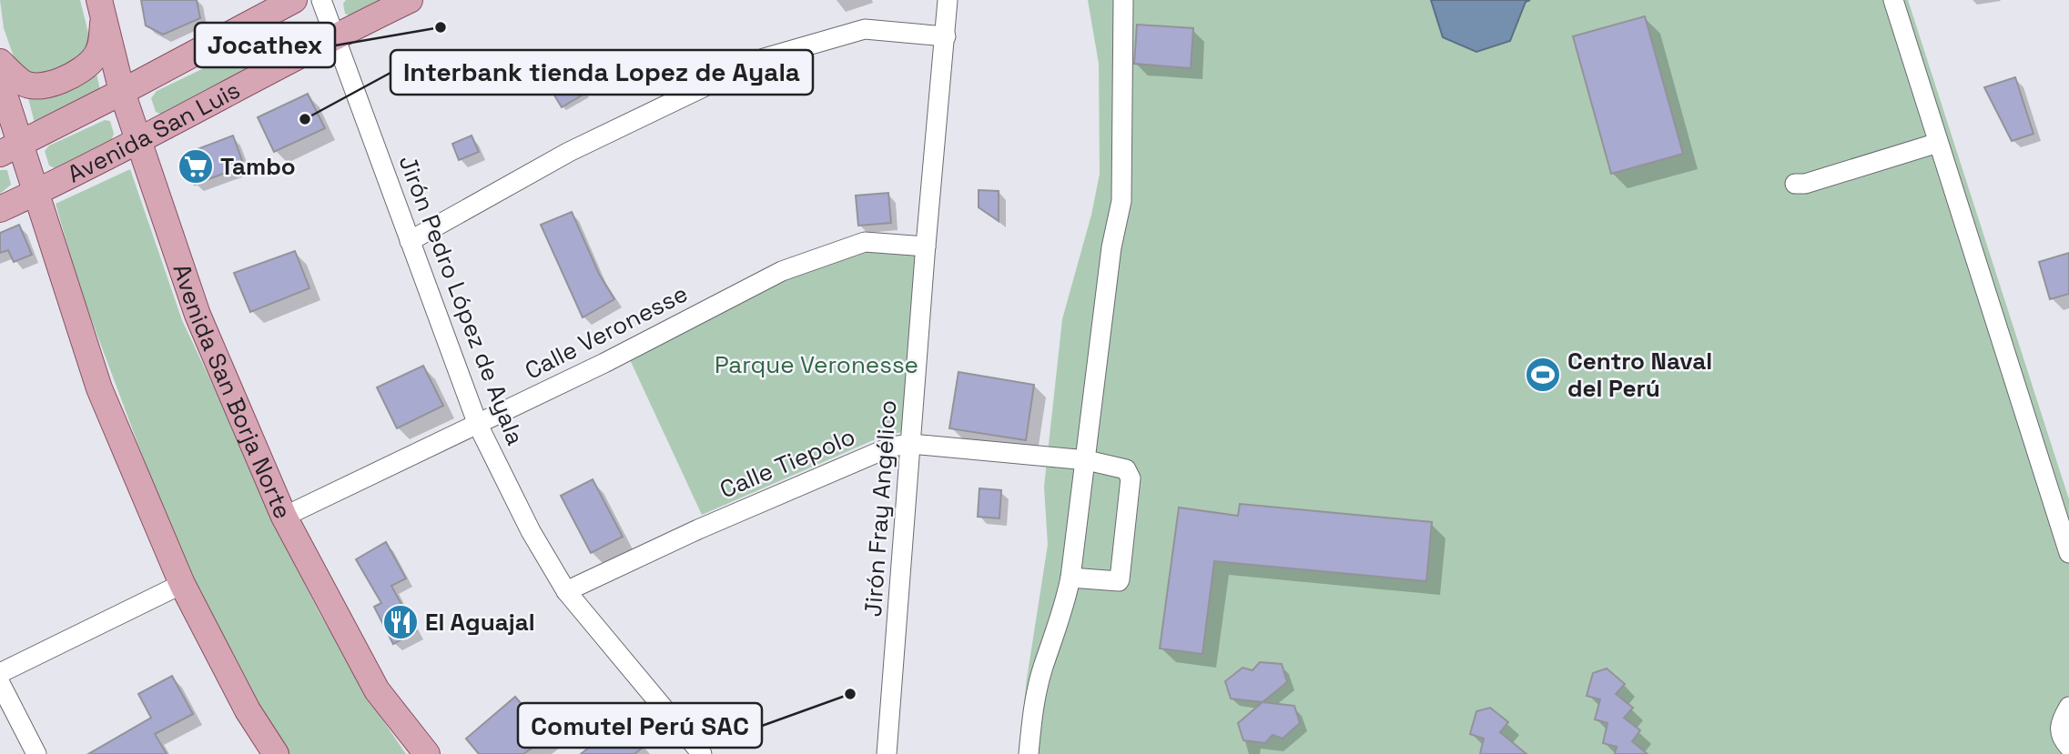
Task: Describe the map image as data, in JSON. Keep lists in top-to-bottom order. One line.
{"streets":{"main road":["Avenida San Luis","Avenida San Borja Norte"],"street":["Jirón Pedro López de Ayala","Calle Veronesse","Calle Tiepolo","Jirón Fray Angélico"]},"crossings":[["Avenida San Luis","Jirón Pedro López de Ayala"],["Avenida San Luis","Avenida San Borja Norte"],["Jirón Pedro López de Ayala","Calle Veronesse"],["Jirón Pedro López de Ayala","Calle Tiepolo"],["Calle Veronesse","Avenida San Borja Norte"],["Calle Veronesse","Jirón Fray Angélico"],["Calle Tiepolo","Jirón Fray Angélico"]],"parks":["Parque Veronesse"],"places":{"other":["Jocathex","Interbank tienda Lopez de Ayala","Comutel Perú SAC"],"supermarket":["Tambo"],"sports":["Centro Naval del Perú"],"restaurant":["El Aguajal"]}}
